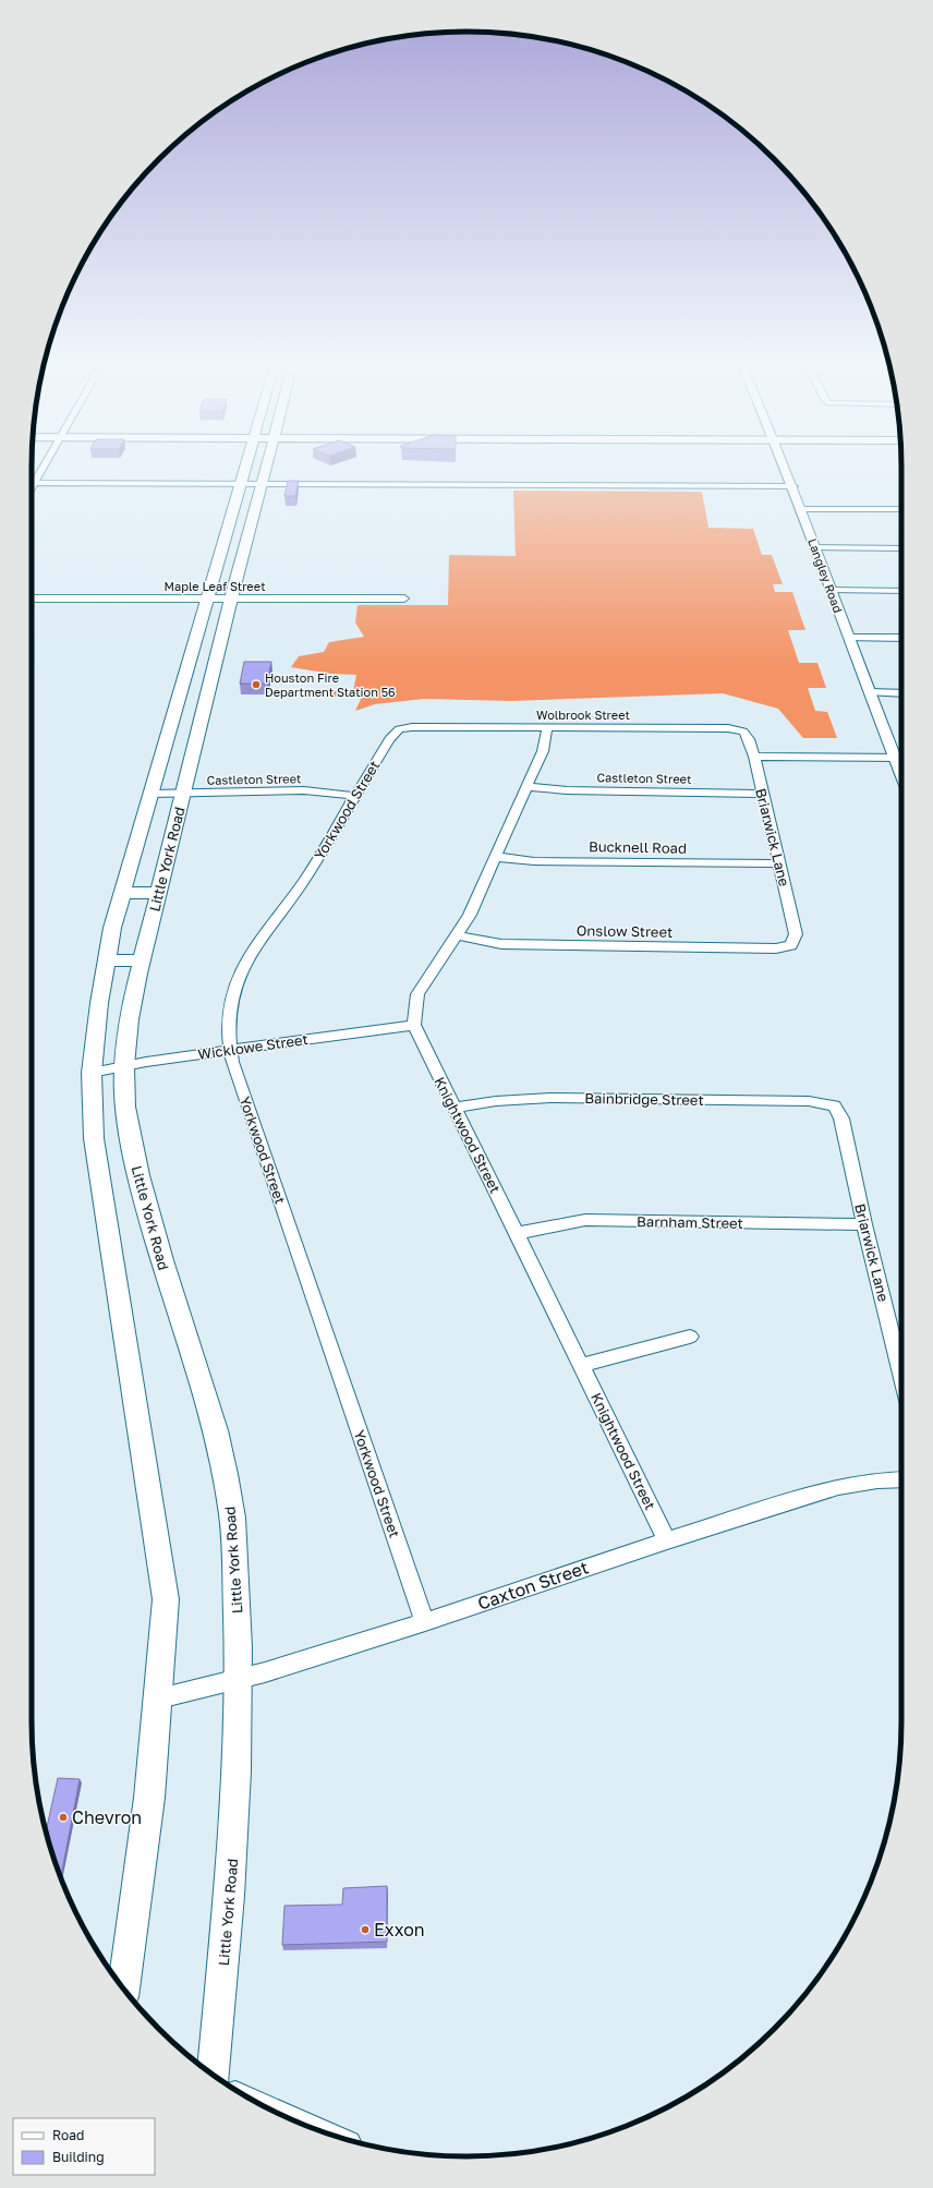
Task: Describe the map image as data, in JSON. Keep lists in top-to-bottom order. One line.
{"streets":{"main road":["Little York Road"],"street":["Langley Road","Maple Leaf Street","Wolbrook Street","Castleton Street","Yorkwood Street","Briarwick Lane","Bucknell Road","Onslow Street","Wicklowe Street","Bainbridge Street","Knightwood Street","Barnham Street","Caxton Street"]},"crossings":[["Maple Leaf Street","Little York Road"],["Wolbrook Street","Yorkwood Street"],["Wolbrook Street","Briarwick Lane"],["Castleton Street","Yorkwood Street"],["Castleton Street","Briarwick Lane"],["Castleton Street","Little York Road"],["Yorkwood Street","Wicklowe Street"],["Yorkwood Street","Caxton Street"],["Briarwick Lane","Bucknell Road"],["Briarwick Lane","Onslow Street"],["Briarwick Lane","Bainbridge Street"],["Briarwick Lane","Barnham Street"],["Little York Road","Wicklowe Street"],["Little York Road","Caxton Street"],["Wicklowe Street","Knightwood Street"],["Bainbridge Street","Knightwood Street"],["Knightwood Street","Barnham Street"],["Knightwood Street","Caxton Street"]],"places":["Houston Fire Department Station 56","Chevron","Exxon"],"legend":["Road","Building"]}
